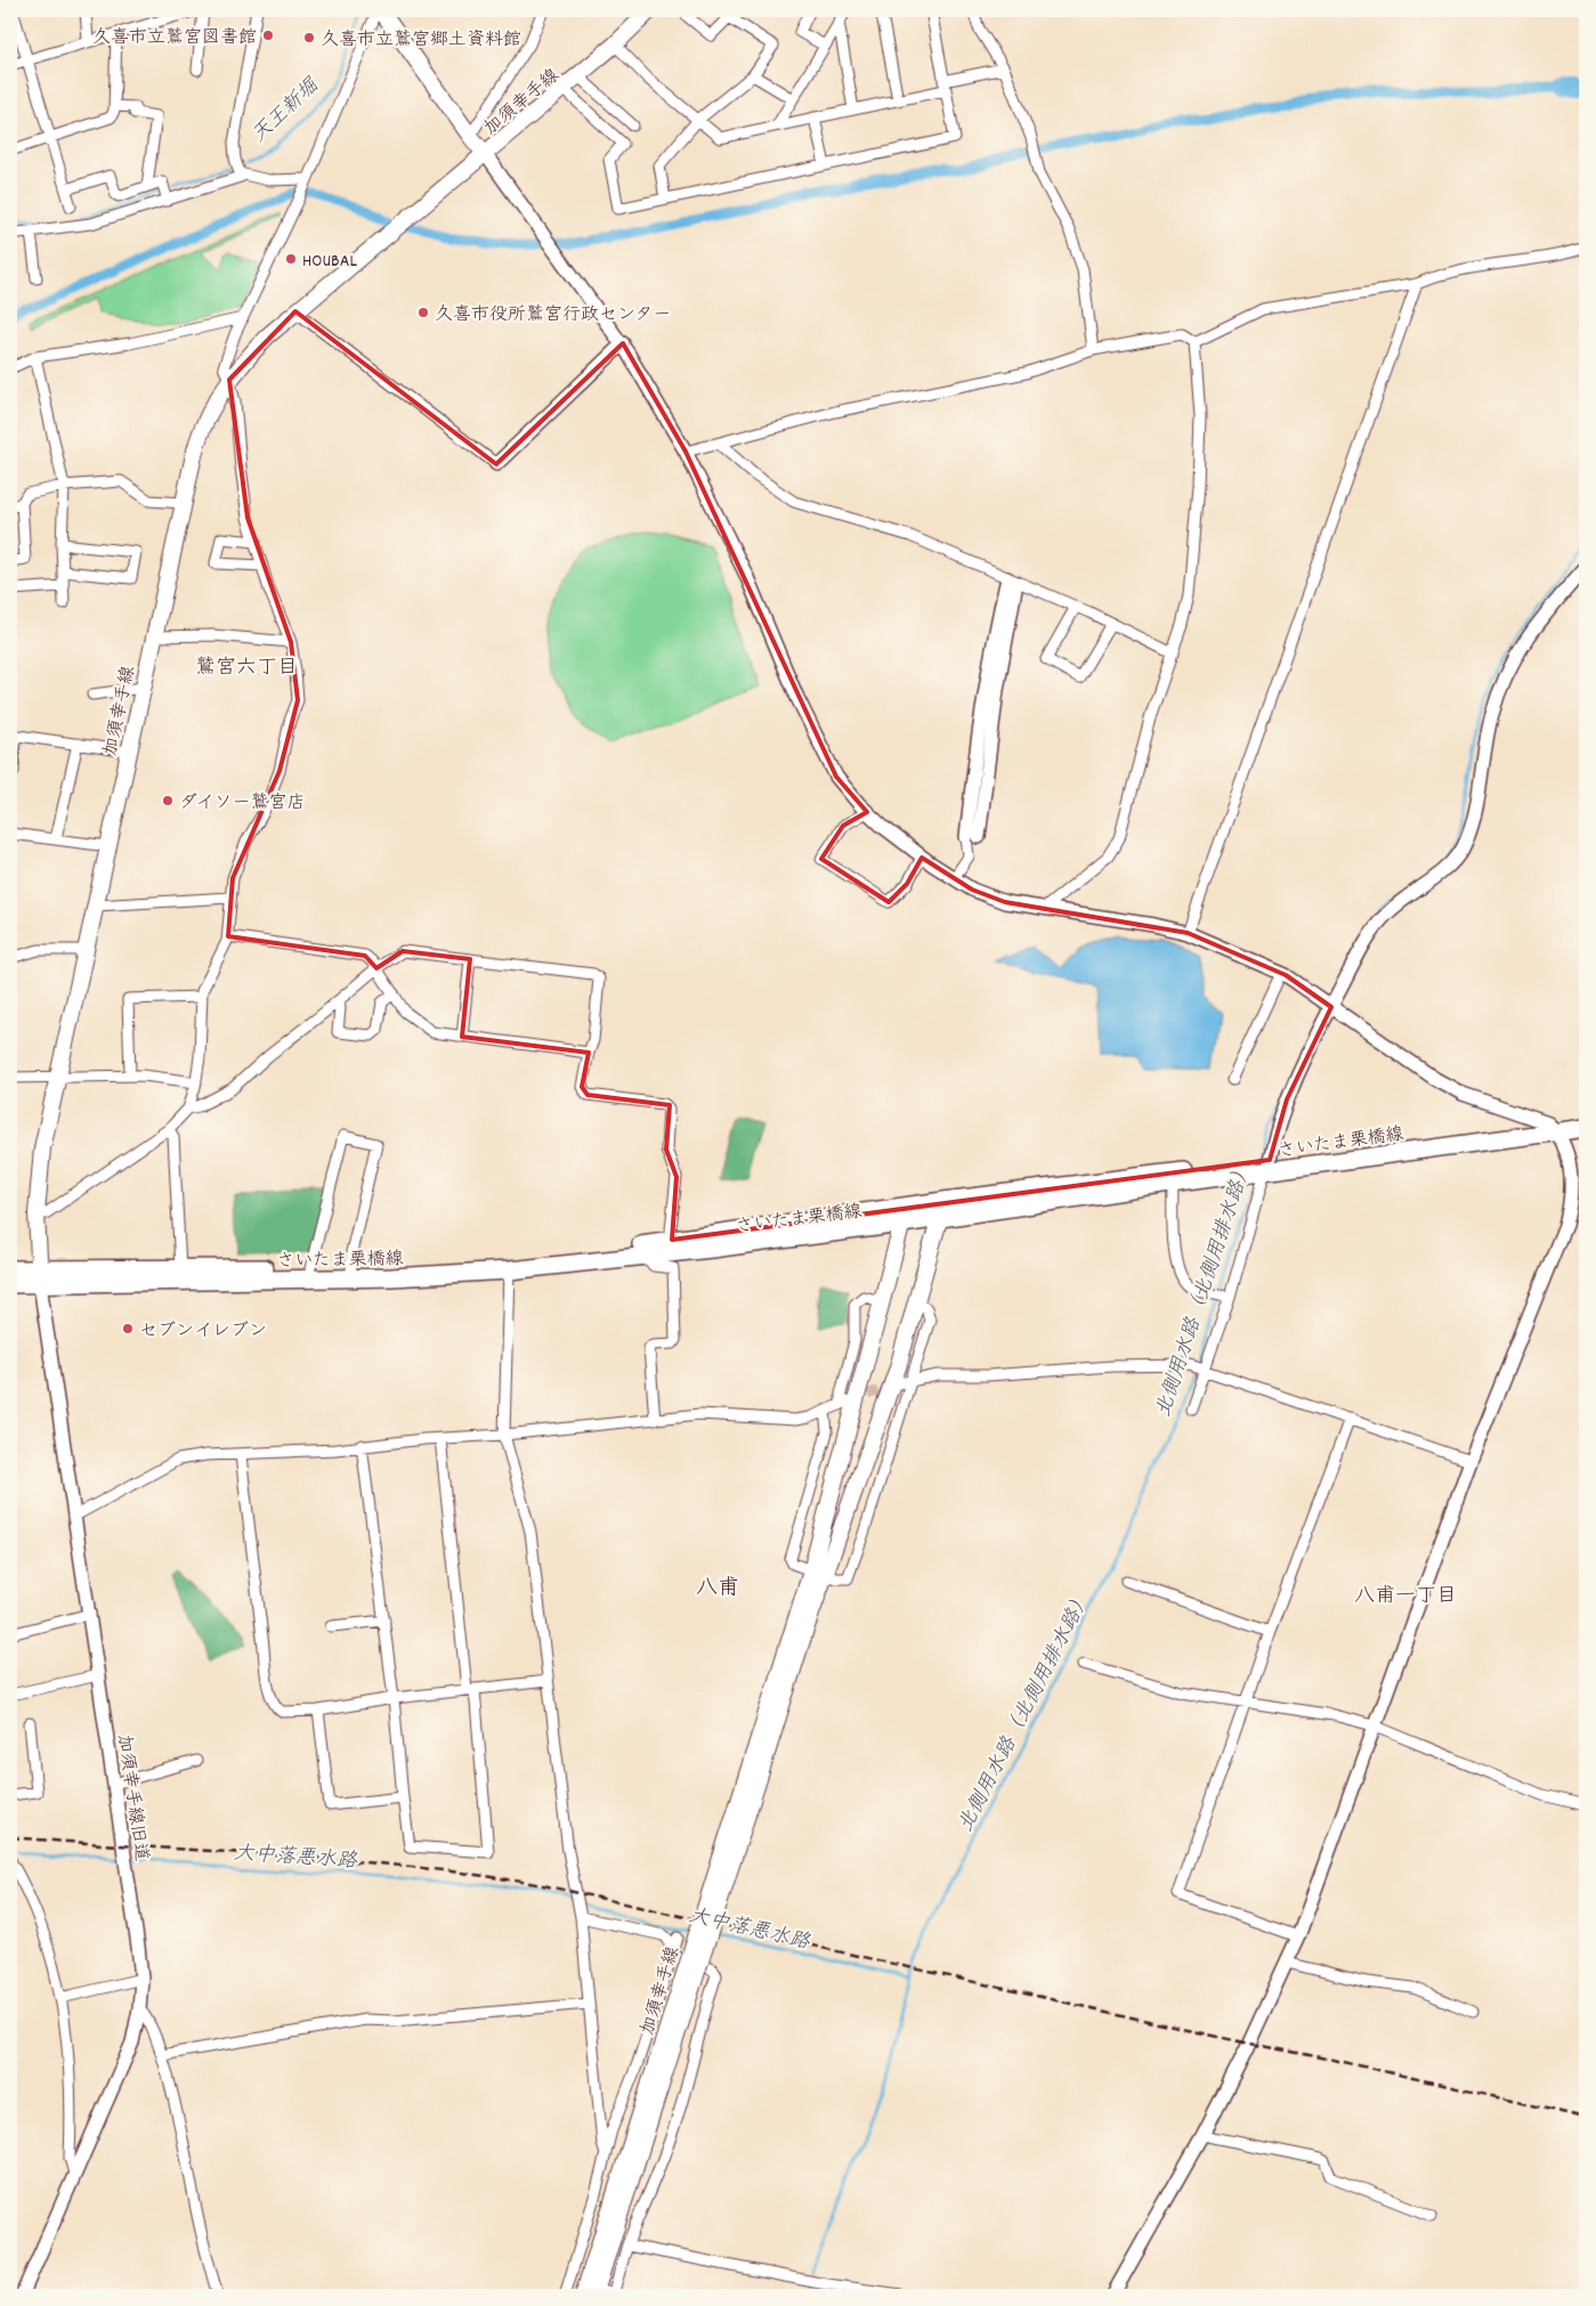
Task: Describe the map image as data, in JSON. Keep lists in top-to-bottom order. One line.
{"streets":{"main road":["加須幸手線","さいたま栗橋線"],"street":["加須幸手線旧道"]},"crossings":[["加須幸手線","さいたま栗橋線"],["加須幸手線","加須幸手線旧道"],["さいたま栗橋線","加須幸手線旧道"]],"districts":["鷲宮六丁目","八甫","八甫一丁目"],"water":["天王新堀","北側用水路（北側用排水路）","大中落悪水路"],"places":["久喜市立鷲宮図書館","久喜市立鷲宮郷土資料館","HOUBAL","久喜市役所鷲宮行政センター","ダイソー鷲宮店","セブンイレブン"]}
